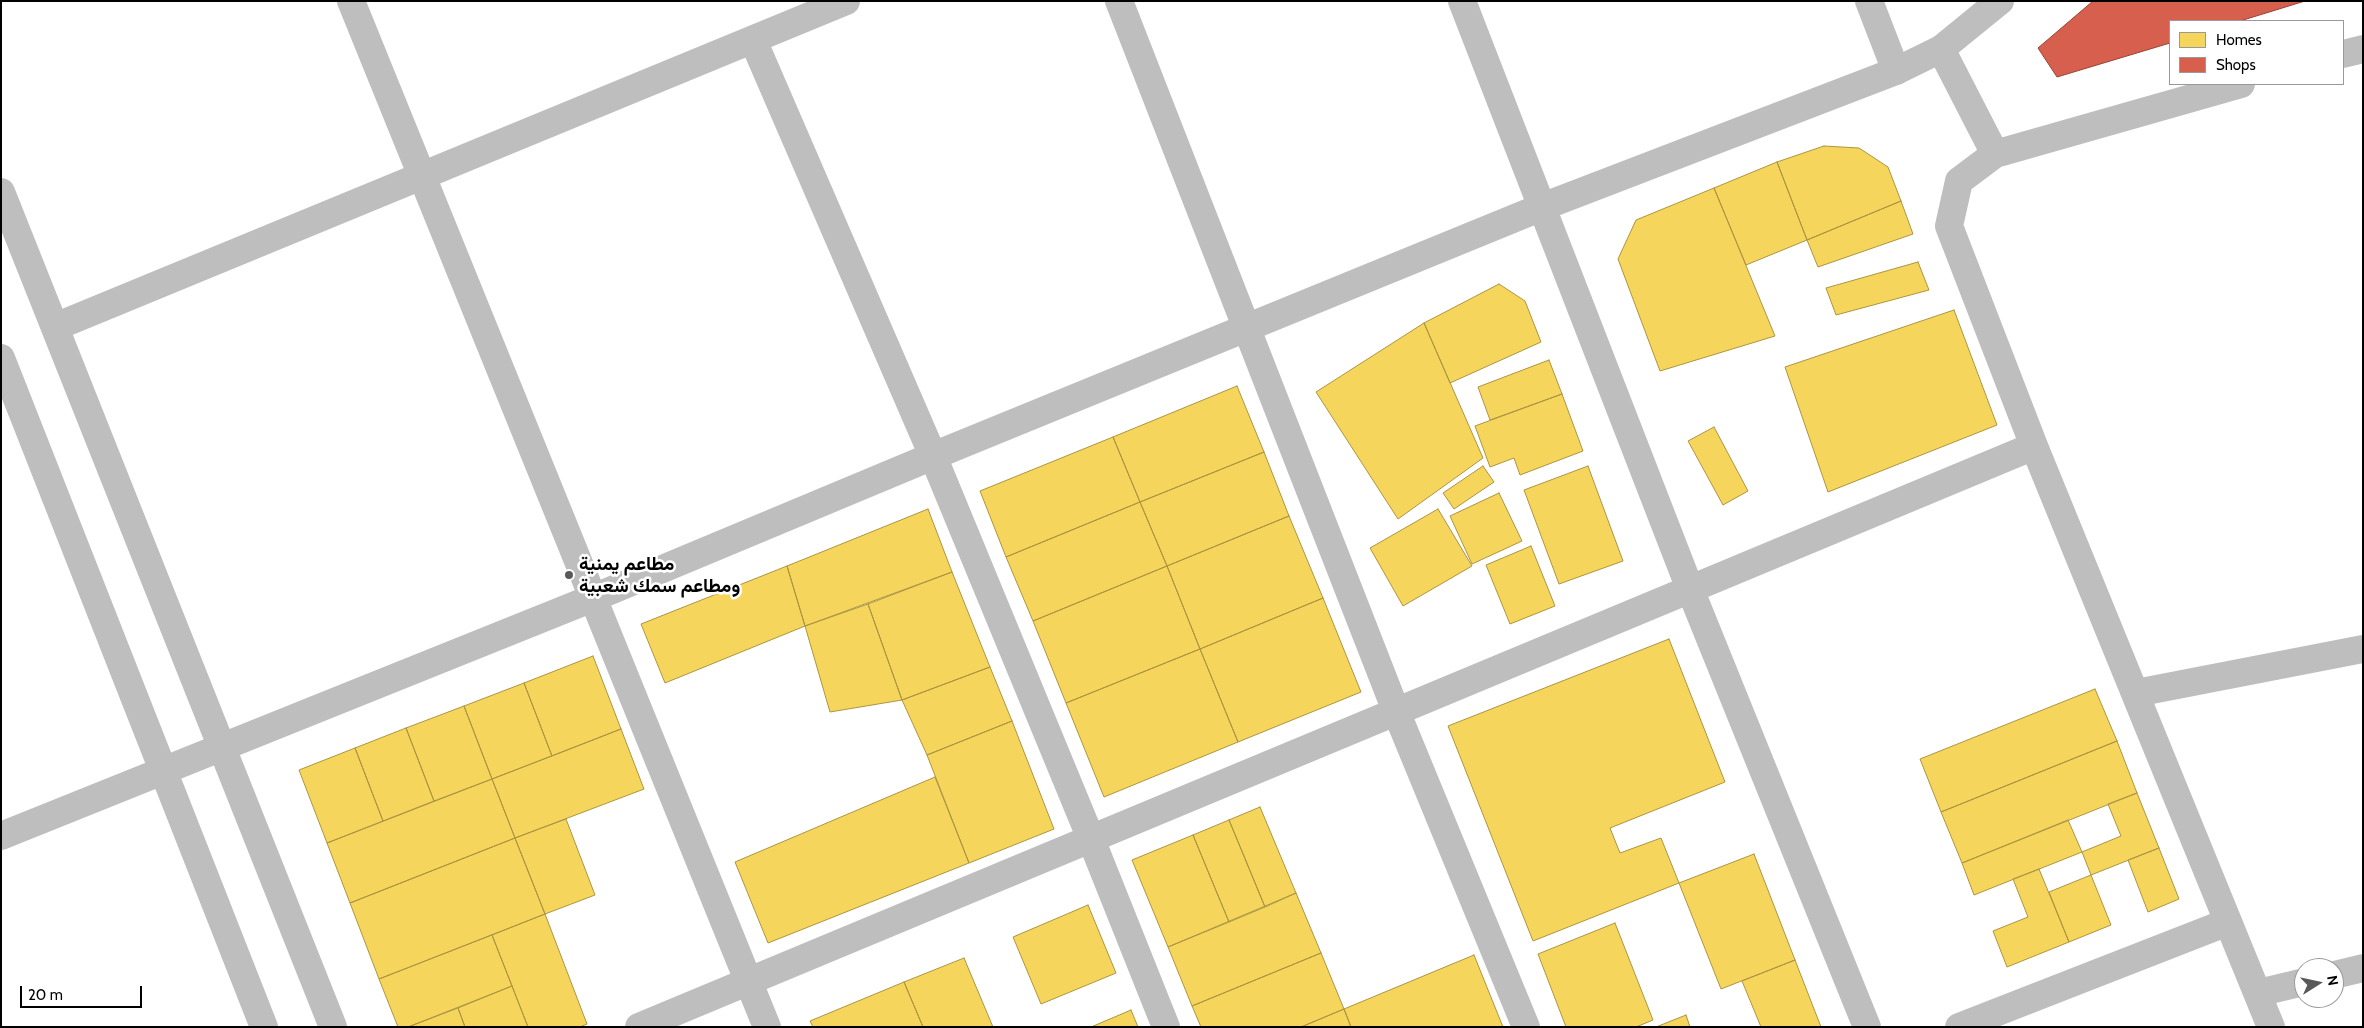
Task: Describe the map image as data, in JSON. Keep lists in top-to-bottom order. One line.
{"places":["مطاعم يمنية ومطاعم سمك شعبية"],"legend":["Homes","Shops"],"scale_bar":"20 m","north":"right"}
